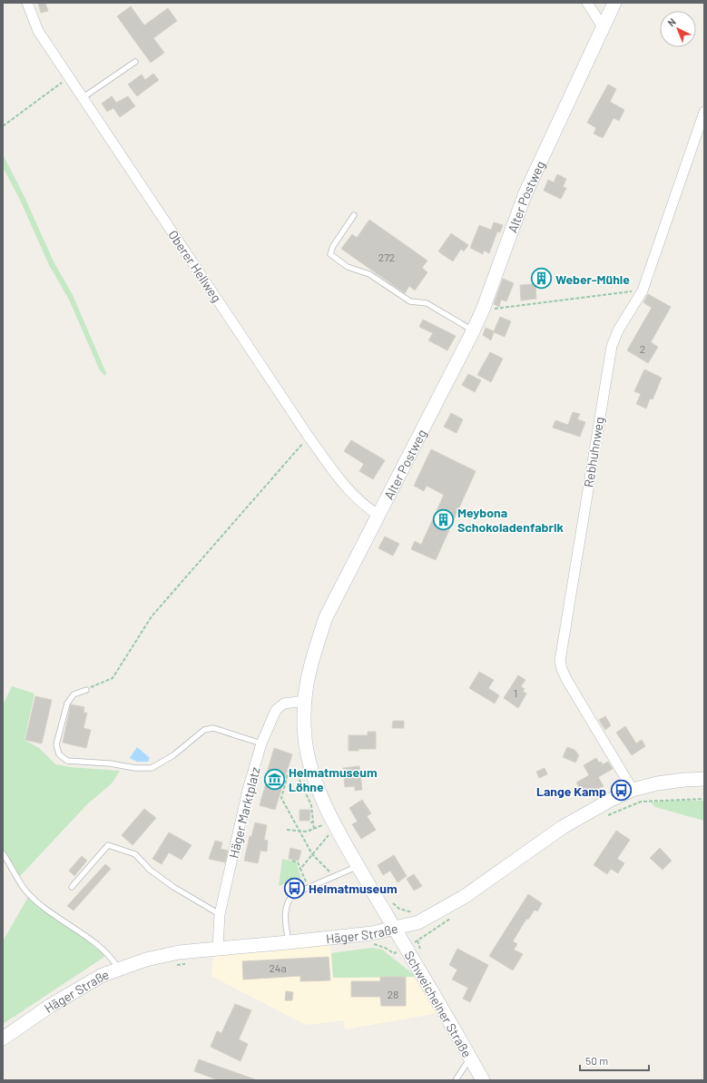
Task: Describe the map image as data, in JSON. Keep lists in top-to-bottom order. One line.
{"streets":{"street":["Alter Postweg","Oberer Hellweg","Rebhuhnweg","Häger Marktplatz","Häger Straße","Schweichelner Straße"]},"crossings":[["Alter Postweg","Oberer Hellweg"],["Alter Postweg","Häger Marktplatz"],["Alter Postweg","Häger Straße"],["Alter Postweg","Schweichelner Straße"],["Rebhuhnweg","Häger Straße"],["Häger Marktplatz","Häger Straße"],["Häger Straße","Schweichelner Straße"]],"places":{"building":["Weber-Mühle","Meybona Schokoladenfabrik"],"museum":["Heimatmuseum Löhne"],"bus stop":["Lange Kamp","Heimatmuseum"]},"house_numbers":["272","2","1","24a","28"],"scale_bar":"50 m","north":"top left"}
